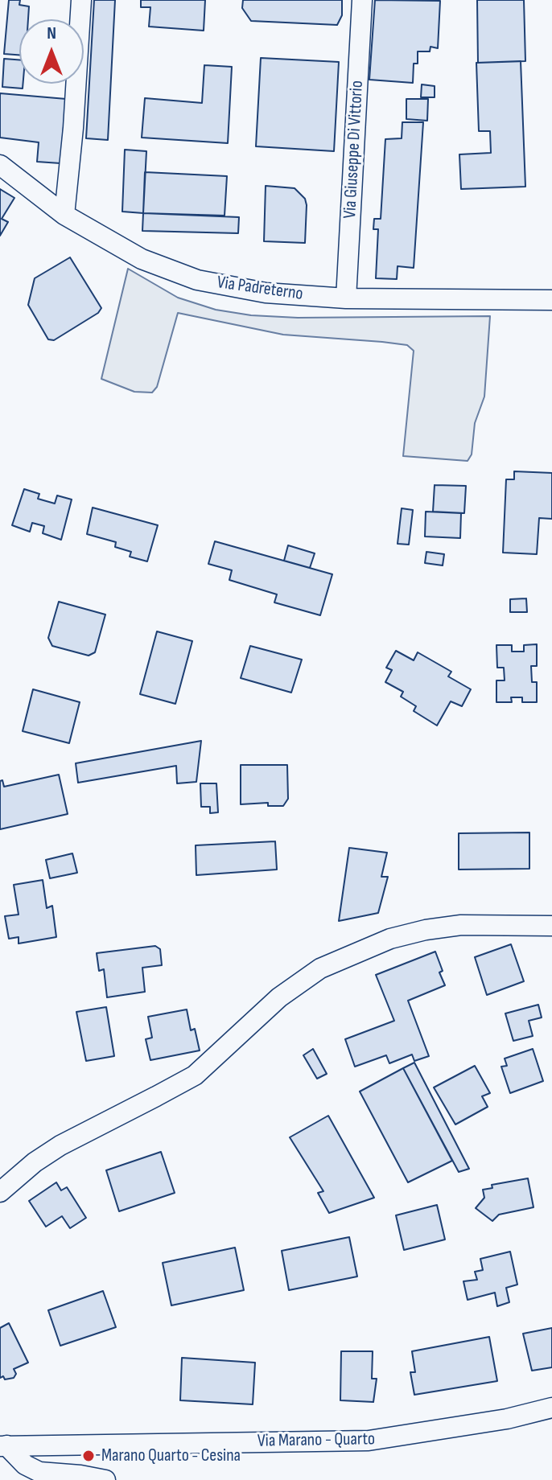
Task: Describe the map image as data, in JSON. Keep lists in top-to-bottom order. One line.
{"streets":{"street":["Via Giuseppe Di Vittorio","Via Padreterno","Via Marano - Quarto"]},"crossings":[["Via Giuseppe Di Vittorio","Via Padreterno"]],"places":["Marano Quarto - Cesina"],"north":"top"}
